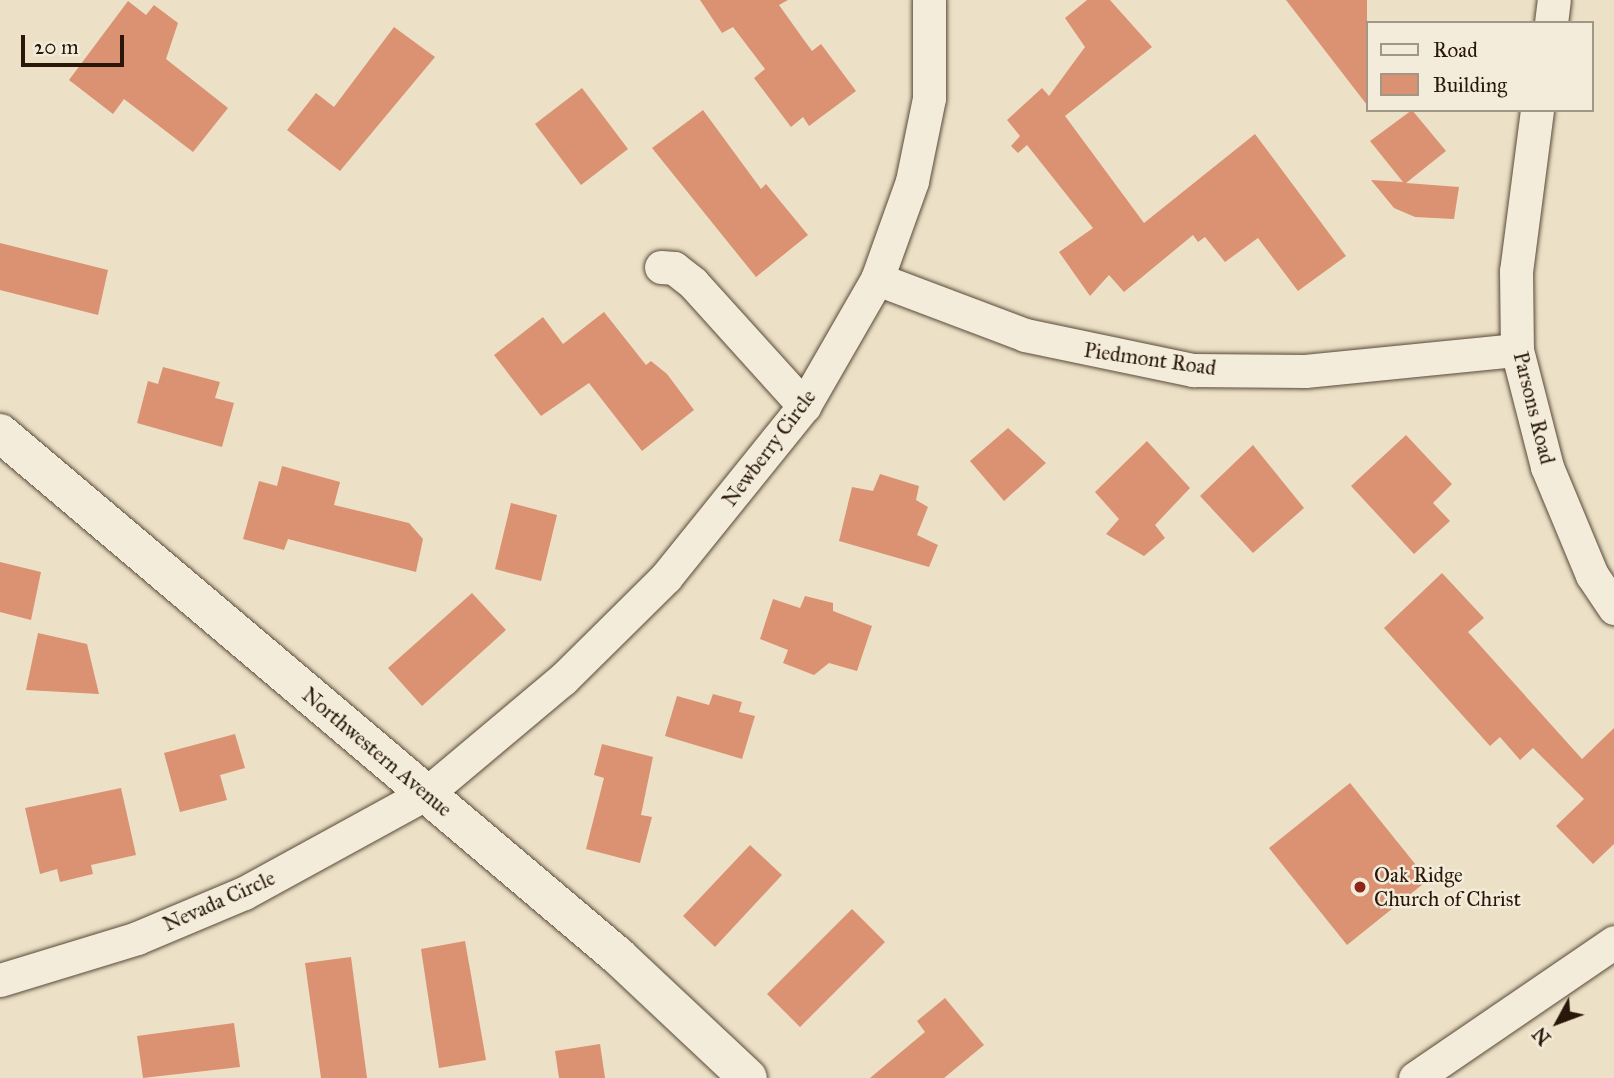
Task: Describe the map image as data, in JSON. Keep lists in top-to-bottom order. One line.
{"streets":{"street":["Piedmont Road","Parsons Road","Newberry Circle","Northwestern Avenue","Nevada Circle"]},"crossings":[["Piedmont Road","Parsons Road"],["Piedmont Road","Newberry Circle"],["Newberry Circle","Northwestern Avenue"],["Newberry Circle","Nevada Circle"],["Northwestern Avenue","Nevada Circle"]],"places":["Oak Ridge Church of Christ"],"legend":["Road","Building"],"scale_bar":"20 m","north":"bottom left"}
